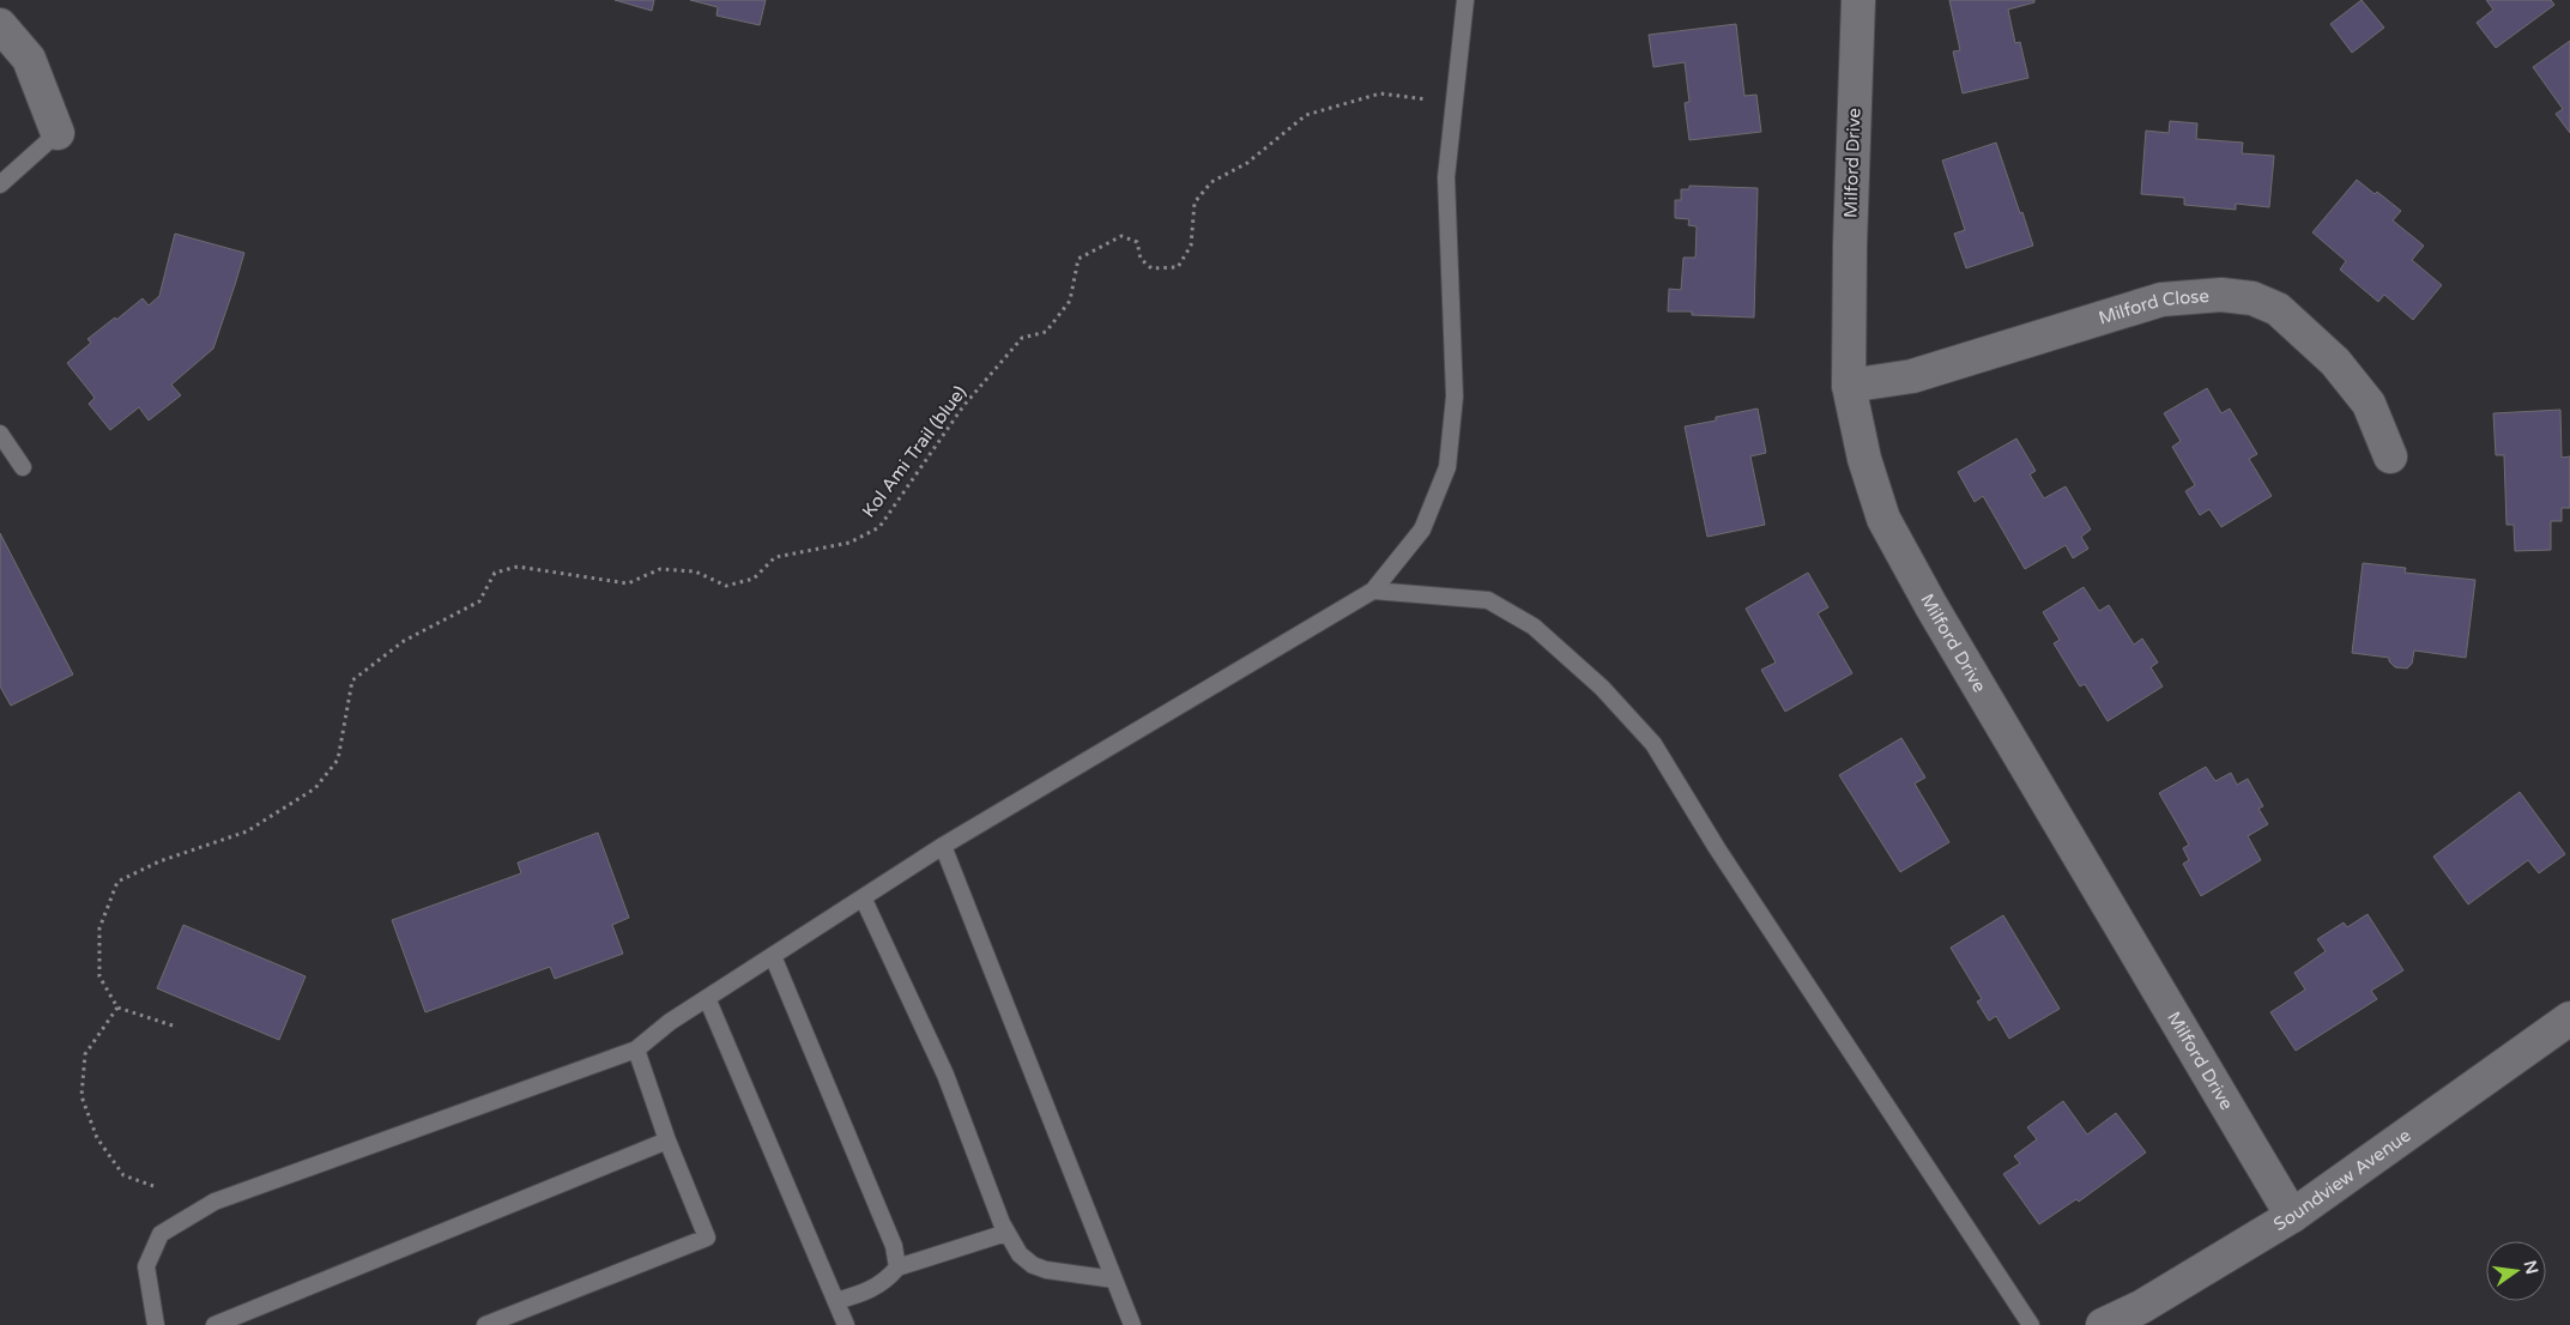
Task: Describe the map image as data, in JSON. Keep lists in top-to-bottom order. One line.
{"streets":{"street":["Milford Drive","Milford Close","Soundview Avenue"],"path":["Kol Ami Trail (blue)"]},"crossings":[["Milford Drive","Milford Close"],["Milford Drive","Soundview Avenue"]],"north":"right"}
